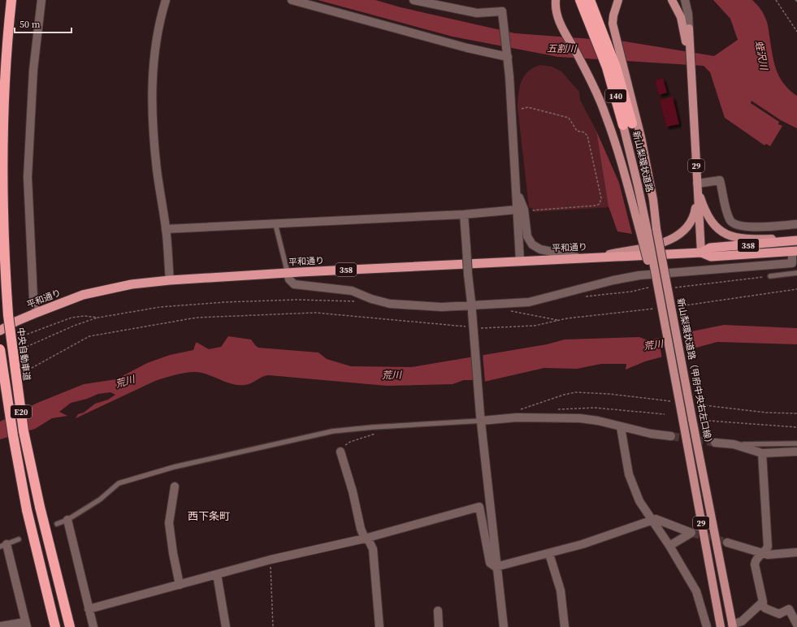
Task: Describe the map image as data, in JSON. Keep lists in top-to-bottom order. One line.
{"streets":{"highway":["140","新山梨環状道路","358","平和通り","中央自動車道","E20"],"main road":["29","新山梨環状道路（甲府中央右左口線）"]},"crossings":[["140","新山梨環状道路"],["140","29"],["新山梨環状道路","29"],["新山梨環状道路","新山梨環状道路（甲府中央右左口線）"],["29","平和通り"],["29","新山梨環状道路（甲府中央右左口線）"]],"districts":["西下条町"],"water":["五割川","蛭沢川","荒川"],"scale_bar":"50 m"}
